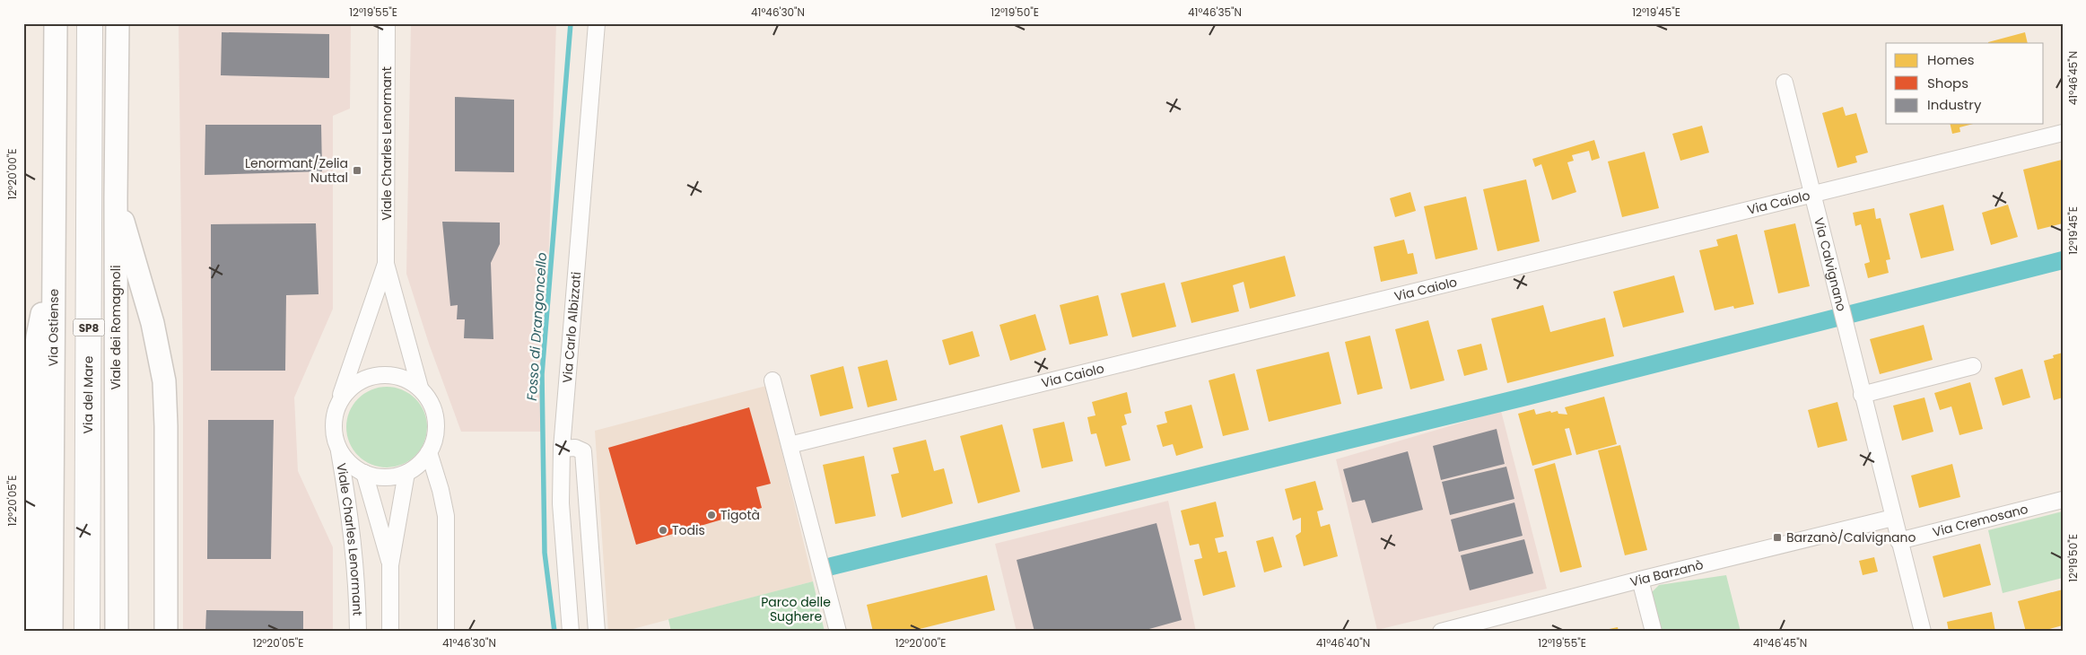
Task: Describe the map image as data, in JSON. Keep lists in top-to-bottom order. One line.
{"streets":{"main road":["Via Ostiense","SP8","Viale dei Romagnoli","Via del Mare"],"street":["Viale Charles Lenormant","Via Caiolo","Via Calvignano","Via Carlo Albizzati","Via Cremosano","Via Barzanò"]},"crossings":[["Via Caiolo","Via Calvignano"],["Via Calvignano","Via Cremosano"],["Via Calvignano","Via Barzanò"]],"water":["Fosso di Drangoncello"],"parks":["Parco delle Sughere"],"places":{"transit":["Lenormant/Zelia Nuttal","Barzanò/Calvignano"],"other":["Tigotà","Todis"]},"legend":["Homes","Shops","Industry"],"coordinates":["12°19'55\"E","41°46'30\"N","12°19'50\"E","41°46'35\"N","12°19'45\"E","41°46'45\"N","12°20'00\"E","12°20'05\"E","41°46'40\"N"]}
